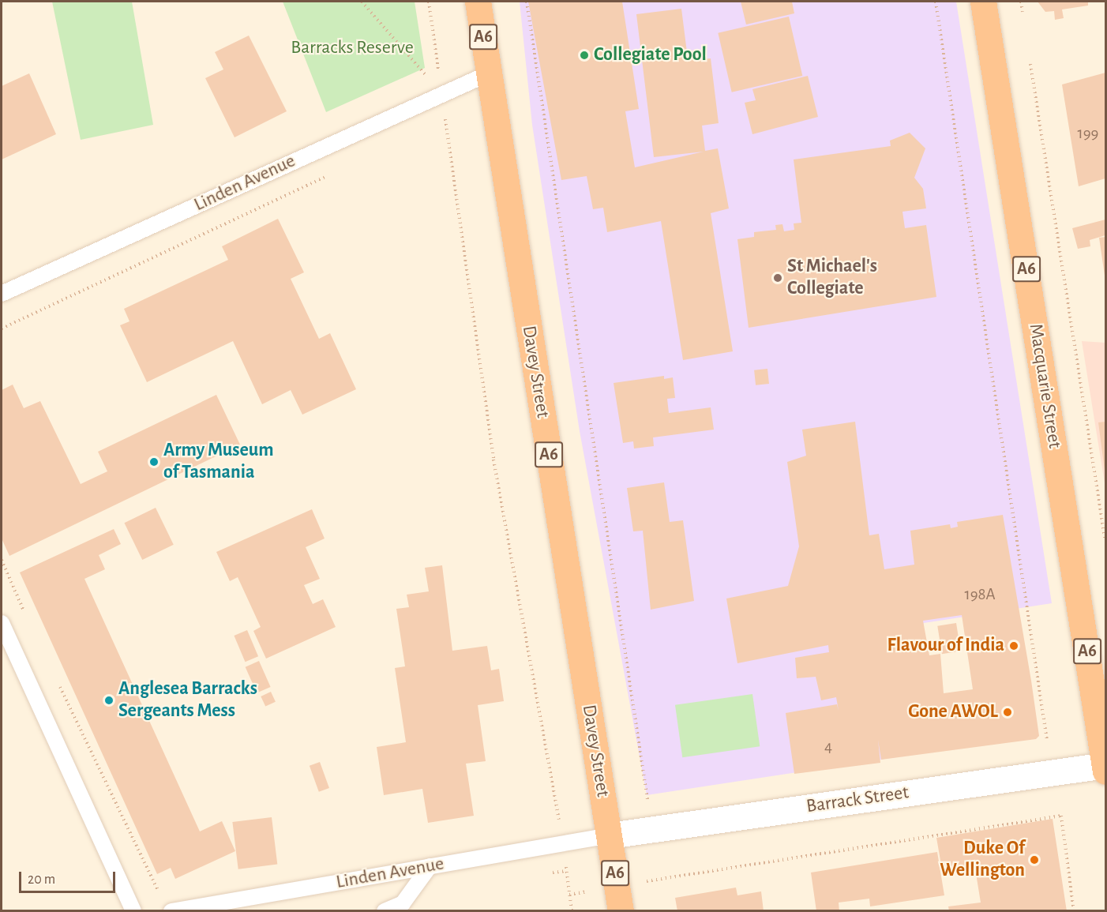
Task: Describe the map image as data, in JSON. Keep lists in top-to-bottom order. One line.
{"streets":{"highway":["A6","Davey Street","Macquarie Street"],"main road":["Barrack Street"],"lane":["Linden Avenue"]},"crossings":[["Linden Avenue","Davey Street"],["Linden Avenue","Barrack Street"],["Davey Street","Barrack Street"],["Macquarie Street","Barrack Street"]],"parks":["Barracks Reserve"],"places":["Collegiate Pool","St Michael's Collegiate","Army Museum of Tasmania","Flavour of India","Anglesea Barracks Sergeants Mess","Gone AWOL","Duke Of Wellington"],"house_numbers":["199","198A","4"],"scale_bar":"20 m"}
